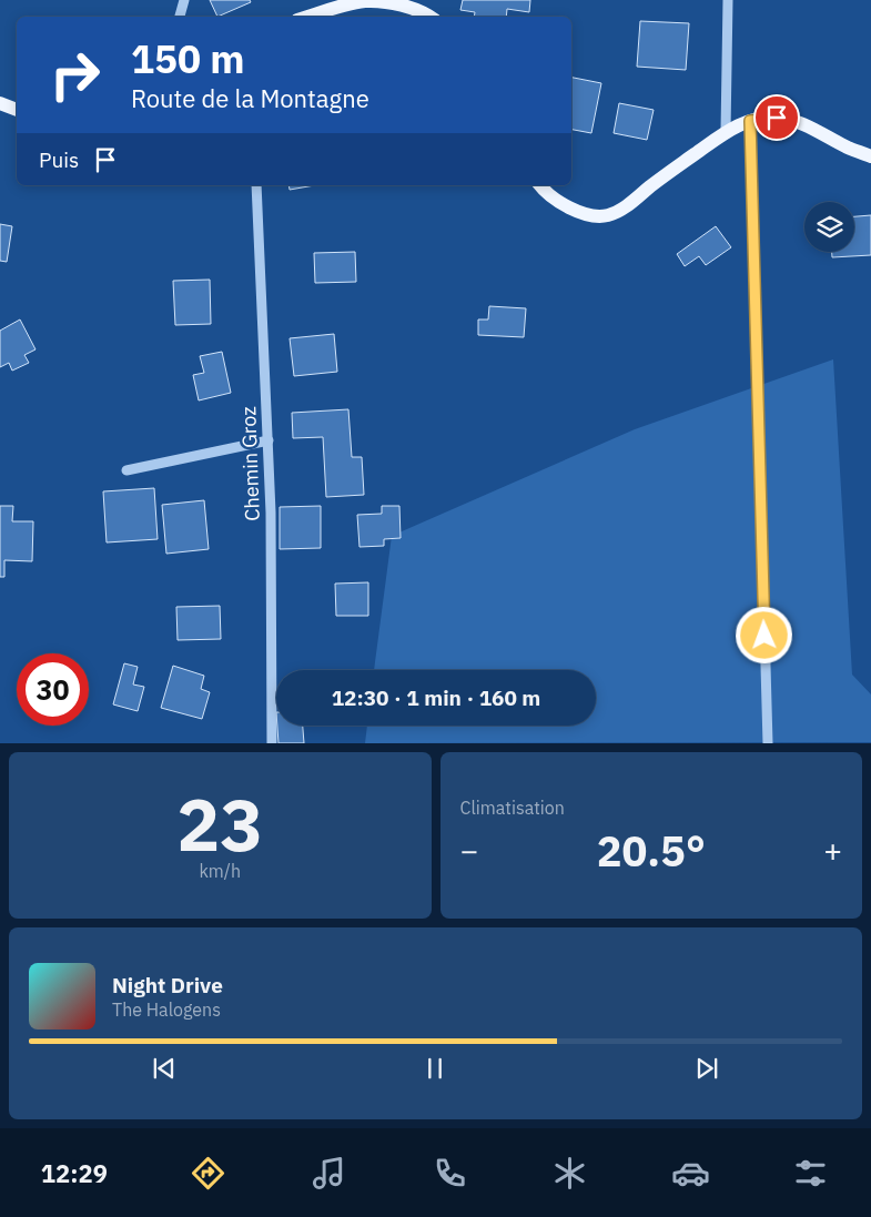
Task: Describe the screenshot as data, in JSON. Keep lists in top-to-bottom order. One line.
{"streets":{"street":["Chemin Groz"]},"page":{"turn":["150 m","Route de la Montagne"],"then":"Puis","limit":"30","trip":"12:30 · 1 min · 160 m","tile":[["23","km/h"],"Climatisation"],"heat":["−","20.5°","+"],"song":["Night Drive","The Halogens"],"tabs":"12:29"}}
